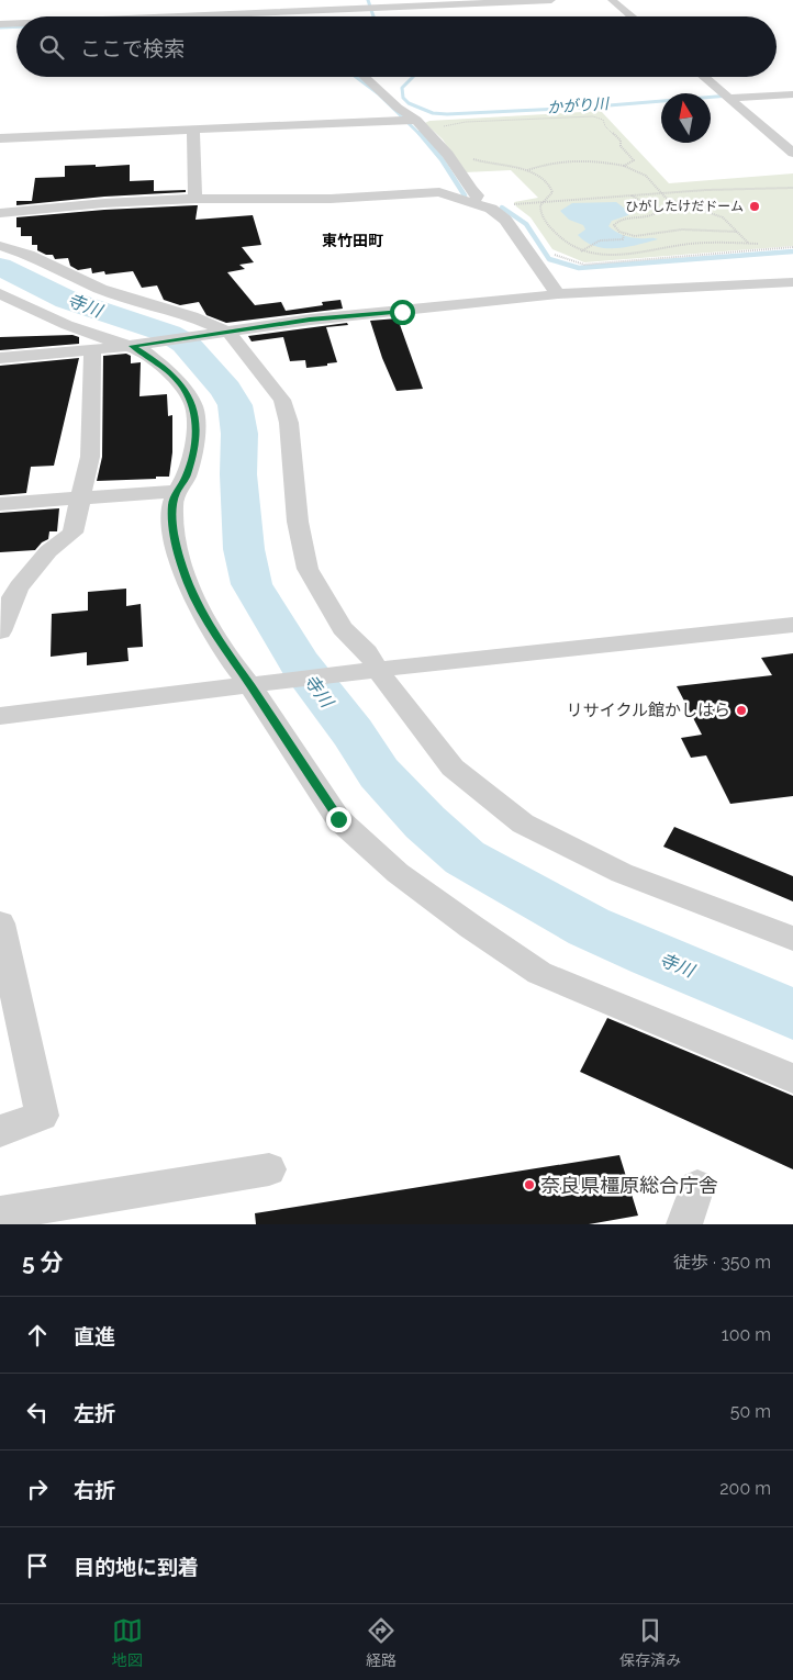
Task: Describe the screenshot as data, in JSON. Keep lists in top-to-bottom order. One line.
{"districts":["東竹田町"],"water":["かがり川","寺川"],"places":["ひがしたけだドーム","リサイクル館かしはら","奈良県橿原総合庁舎"],"north":"top","page":{"search":"ここで検索","heading":["5 分","徒歩 · 350 m"],"list":[["直進","100 m"],["左折","50 m"],["右折","200 m"],"目的地に到着"],"nav":["地図","経路","保存済み"]}}
